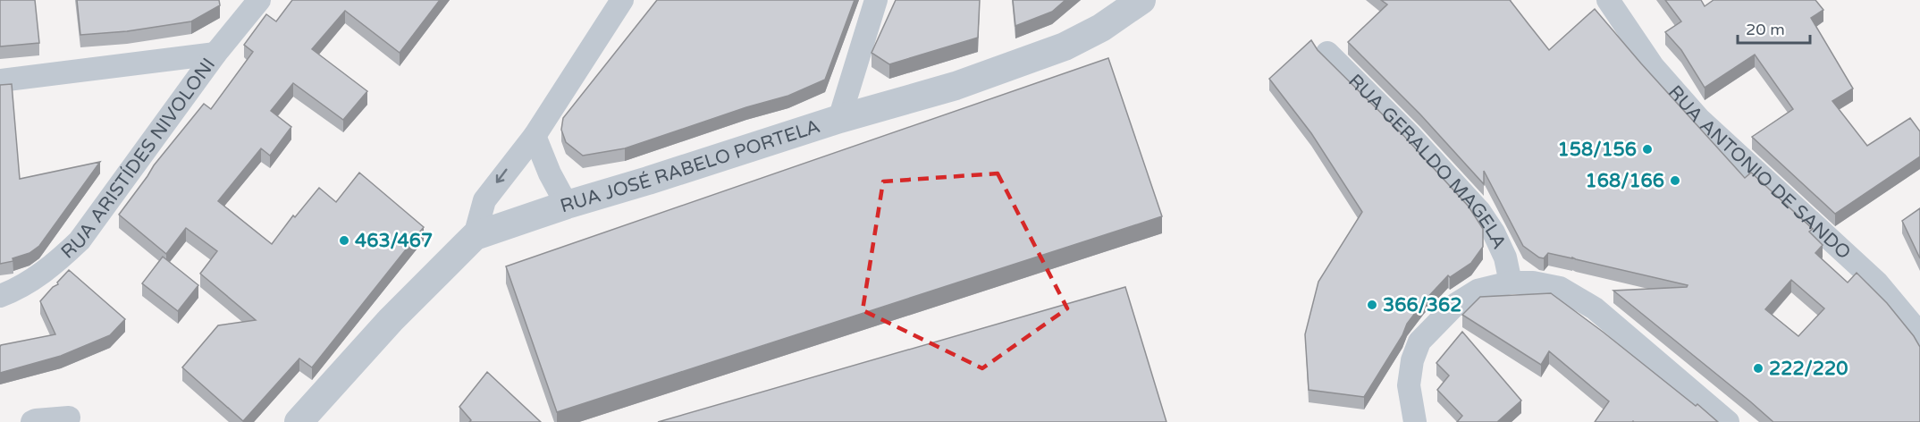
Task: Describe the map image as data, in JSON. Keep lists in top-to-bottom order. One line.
{"streets":{"street":["RUA ARISTÍDES NIVOLONI","RUA GERALDO MAGELA","RUA JOSÉ RABELO PORTELA","RUA ANTONIO DE SANDO"]},"places":["158/156","168/166","463/467","366/362","222/220"],"scale_bar":"20 m"}
